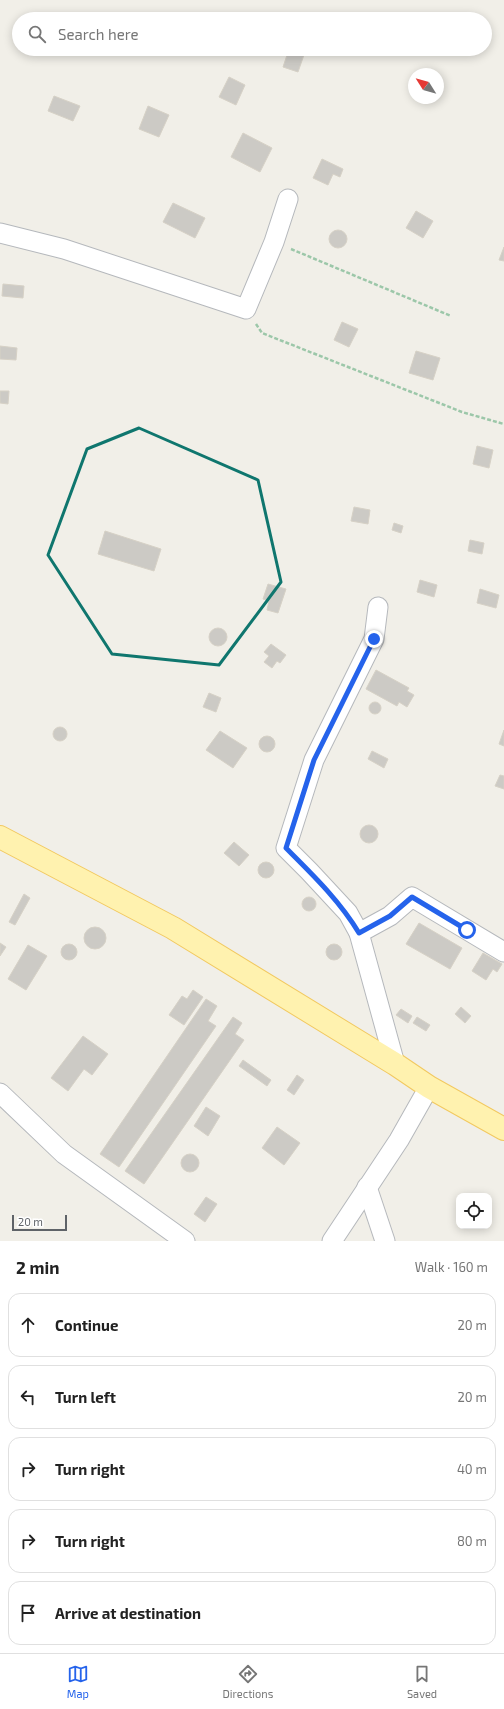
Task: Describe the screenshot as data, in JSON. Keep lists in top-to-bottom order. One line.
{"scale_bar":"20 m","north":"top left","page":{"search":"Search here","scale":"20 m","heading":["2 min","Walk · 160 m"],"list":[["Continue","20 m"],["Turn left","20 m"],["Turn right","40 m"],["Turn right","80 m"],"Arrive at destination"],"nav":["Map","Directions","Saved"]}}
